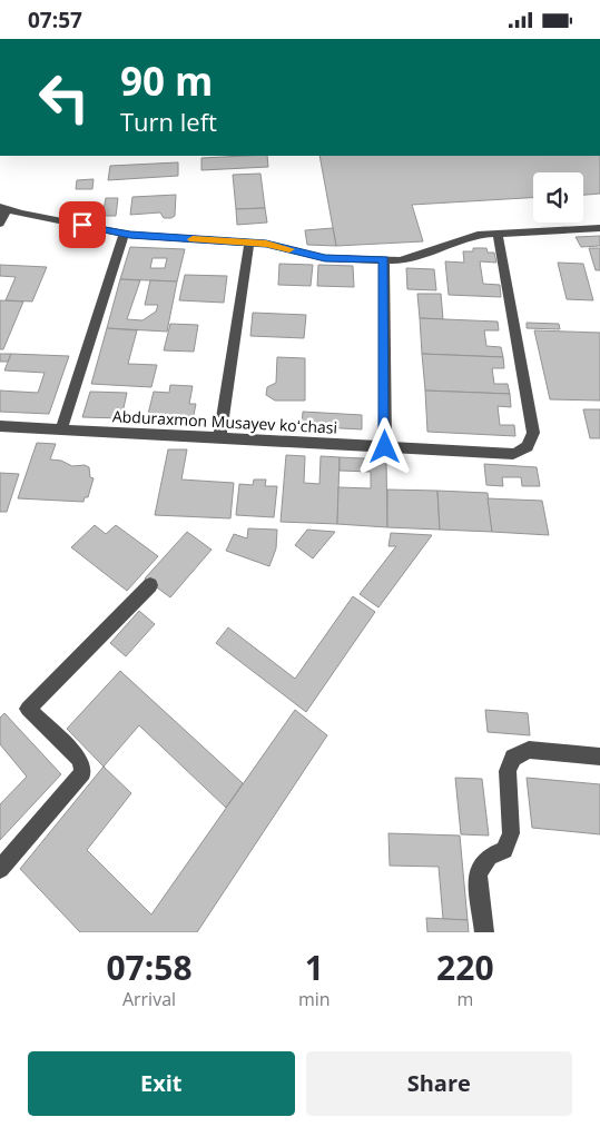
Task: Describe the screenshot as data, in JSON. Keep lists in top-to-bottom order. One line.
{"streets":{"street":["Abduraxmon Musayev koʻchasi"]},"page":{"status":"07:57","turn":["90 m","Turn left"],"eta":["07:58","Arrival","1","min","220","m"],"buttons":["Exit","Share"]}}
